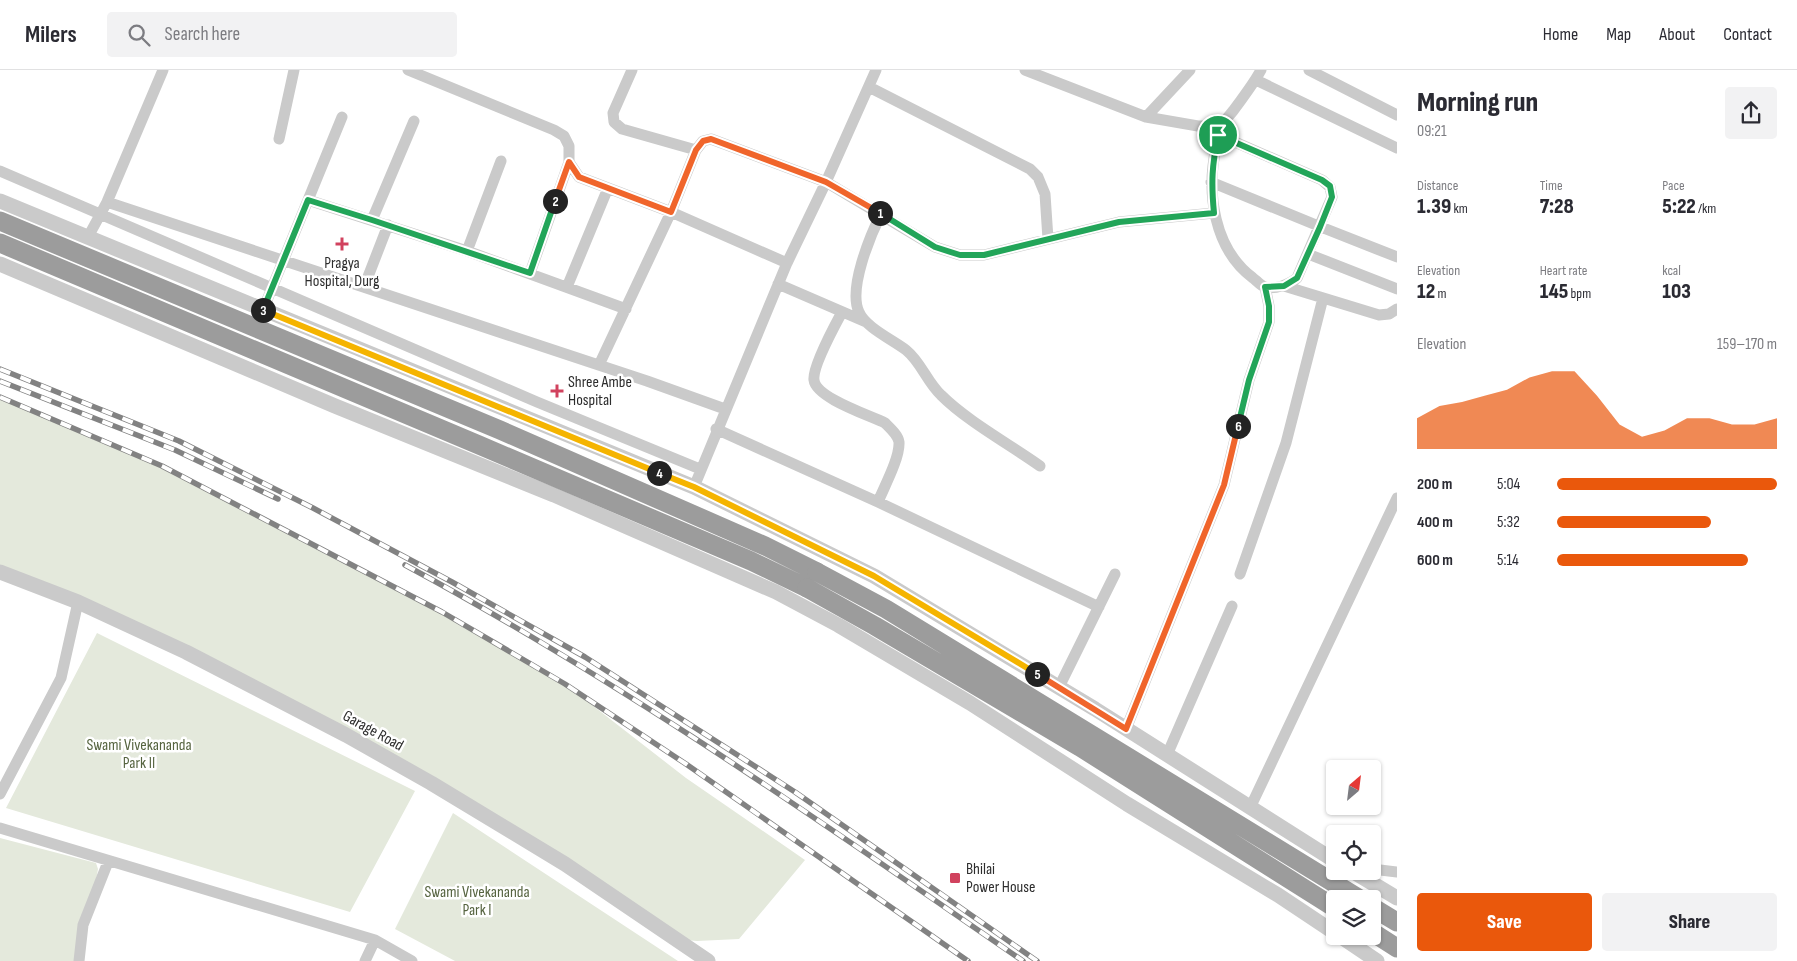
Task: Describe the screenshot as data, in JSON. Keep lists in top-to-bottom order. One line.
{"streets":{"street":["Garage Road"]},"parks":["Swami Vivekananda Park II","Swami Vivekananda Park I"],"places":{"health":["Pragya Hospital, Durg","Shree Ambe Hospital"],"transit":["Bhilai Power House"]},"north":"top right","page":{"header":"Milers","search":"Search here","nav":["Home","Map","About","Contact"],"heading":["Morning run","09:21"],"stats":[["Distance","1.39 km"],["Time","7:28"],["Pace","5:22 /km"],["Elevation","12 m"],["Heart rate","145 bpm"],["kcal","103"]],"pins":["2","1","3","6","4","5"],"chart":["Elevation","159–170 m"],"list":[{"name":"200 m","note":"5:04"},{"name":"400 m","note":"5:32"},{"name":"600 m","note":"5:14"}],"buttons":["Save","Share"]}}
